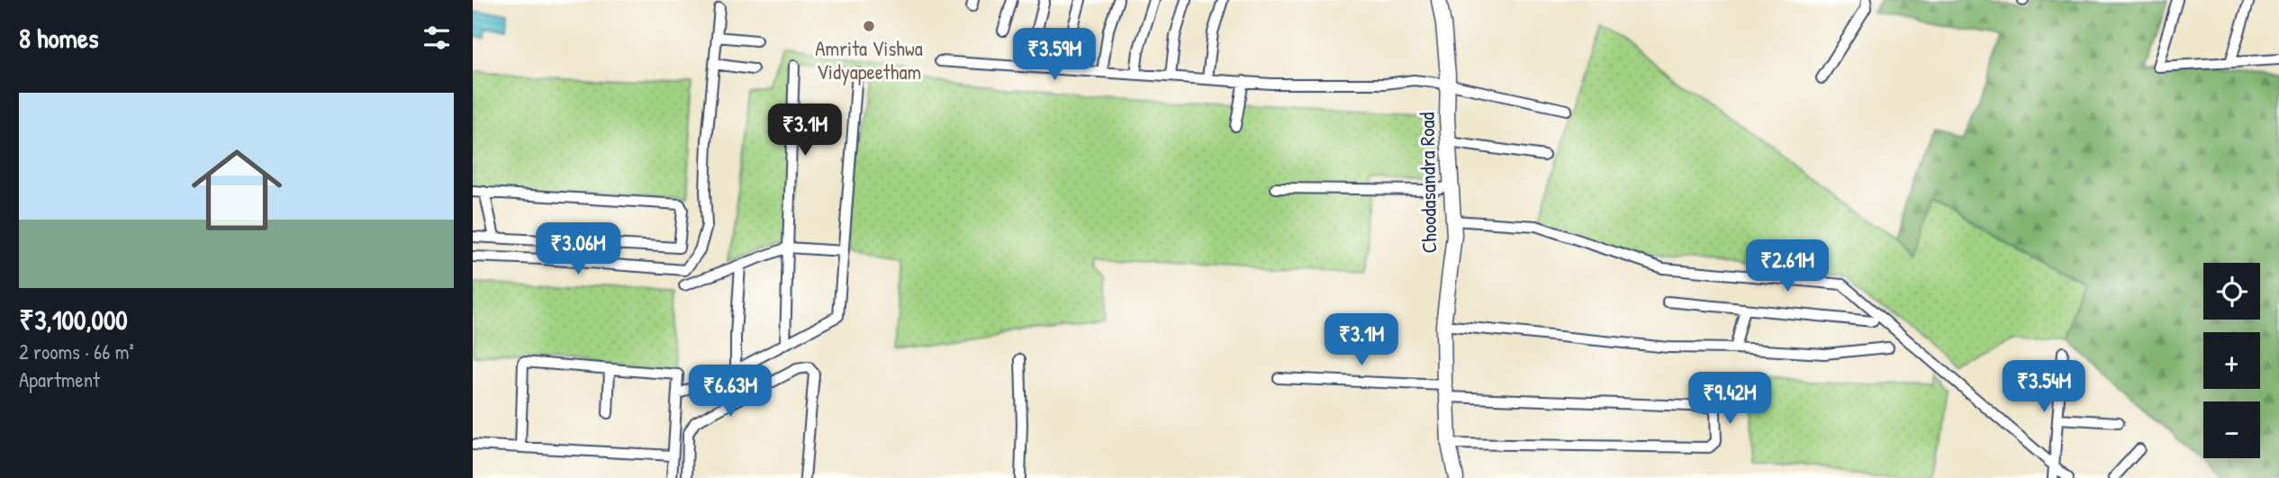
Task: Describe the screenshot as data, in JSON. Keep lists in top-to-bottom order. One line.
{"streets":{"street":["Choodasandra Road"]},"places":["Amrita Vishwa Vidyapeetham"],"page":{"heading":"8 homes","price":["₹3.59M","₹3.1M","₹3.06M","₹2.61M","₹3.1M","₹3.54M","₹6.63M","₹9.42M"],"list":[{"name":"₹3,100,000","note":"2 rooms · 66 m² · Apartment"}],"map_buttons":["+","−"]}}
